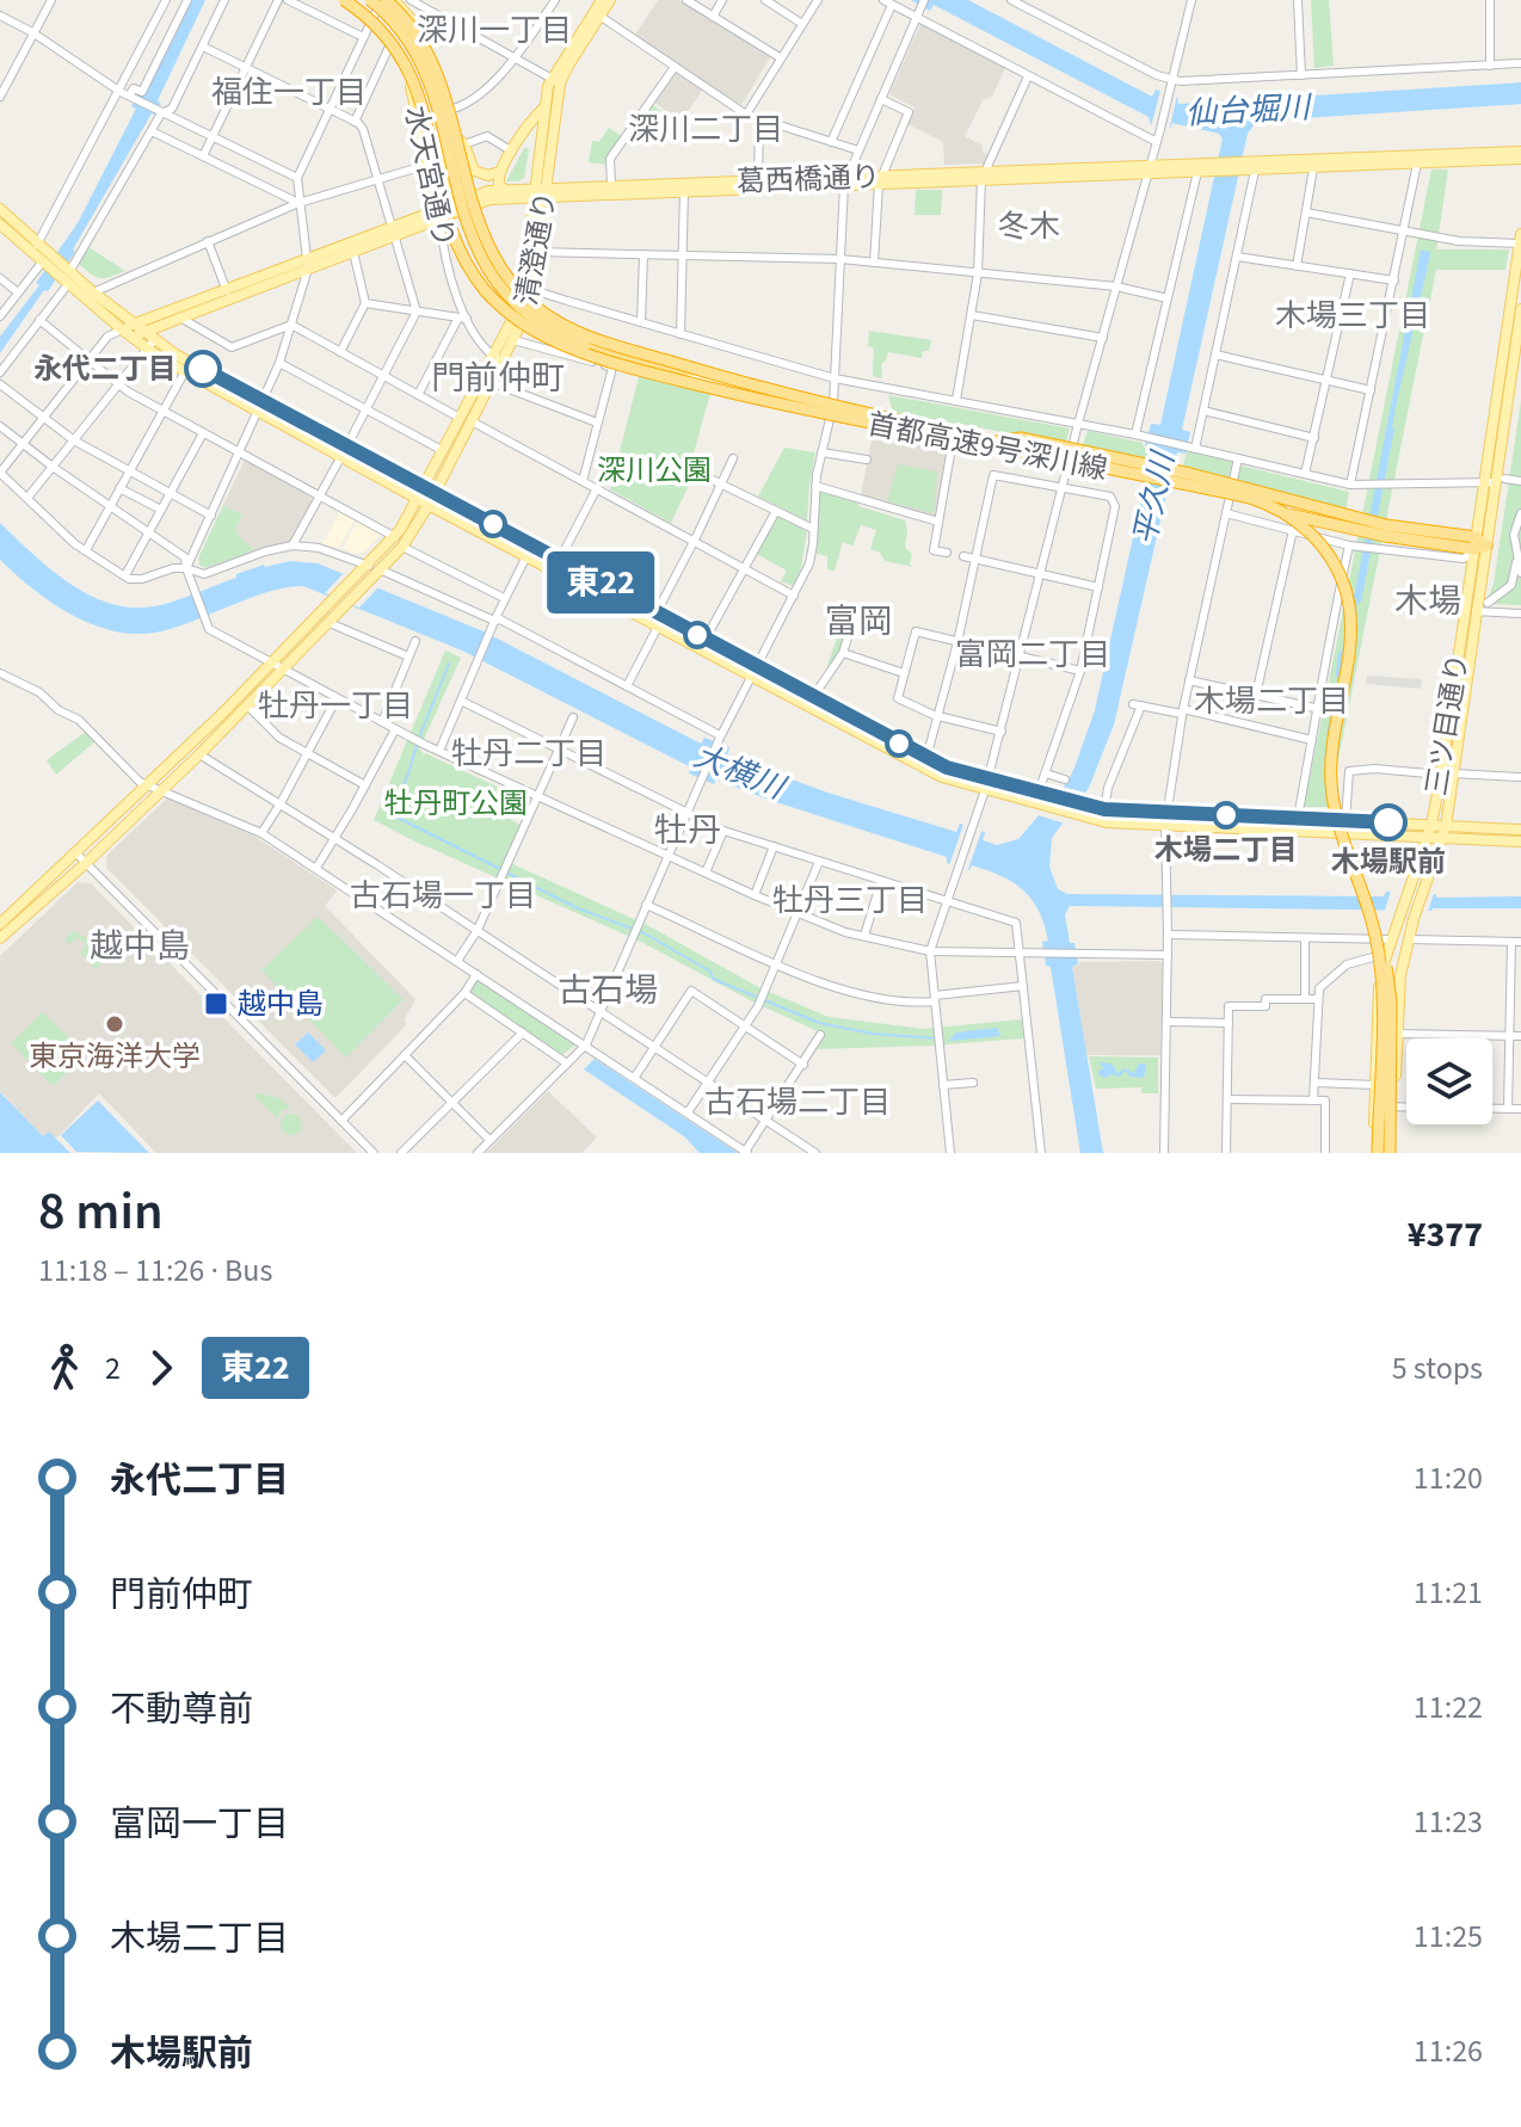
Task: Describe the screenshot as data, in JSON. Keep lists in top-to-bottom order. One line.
{"streets":{"highway":["首都高速9号深川線"],"main road":["水天宮通り","葛西橋通り","清澄通り","三ツ目通り"]},"crossings":[["水天宮通り","葛西橋通り"],["水天宮通り","清澄通り"],["水天宮通り","首都高速9号深川線"],["葛西橋通り","清澄通り"],["首都高速9号深川線","三ツ目通り"]],"districts":["深川一丁目","福住一丁目","深川二丁目","冬木","木場三丁目","門前仲町","木場","富岡","富岡二丁目","木場二丁目","牡丹一丁目","牡丹二丁目","牡丹","古石場一丁目","牡丹三丁目","越中島","古石場","古石場二丁目"],"water":["仙台堀川","平久川","大横川"],"parks":["深川公園","牡丹町公園"],"places":{"other":["永代二丁目","木場二丁目","木場駅前","東京海洋大学"],"transit":["越中島"]},"lines":["bus line 東22"],"page":{"on_map":"東22","heading":["8 min","11:18 – 11:26 · Bus","¥377"],"legs":["2","東22","5 stops"],"list":[{"name":"永代二丁目","value":"11:20"},{"name":"門前仲町","value":"11:21"},{"name":"不動尊前","value":"11:22"},{"name":"富岡一丁目","value":"11:23"},{"name":"木場二丁目","value":"11:25"},{"name":"木場駅前","value":"11:26"}]}}
